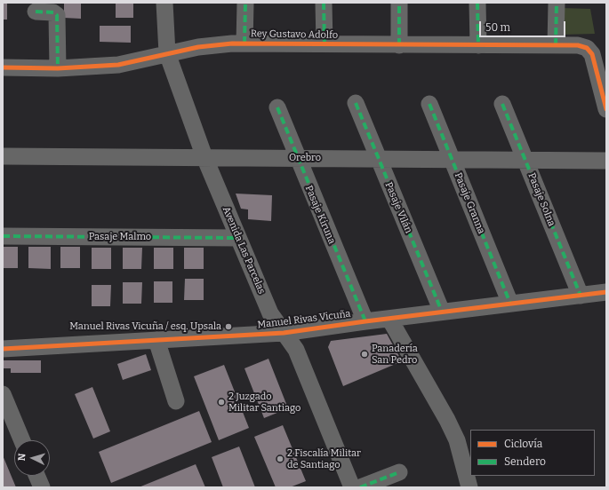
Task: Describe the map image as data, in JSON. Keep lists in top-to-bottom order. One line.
{"streets":{"street":["Rey Gustavo Adolfo","Orebro","Pasaje Solna","Pasaje Granna","Pasaje Vilán","Pasaje Kiruna","Pasaje Malmo","Avenida Las Parcelas","Manuel Rivas Vicuña"]},"crossings":[["Rey Gustavo Adolfo","Avenida Las Parcelas"],["Orebro","Pasaje Solna"],["Orebro","Pasaje Granna"],["Orebro","Pasaje Vilán"],["Orebro","Pasaje Kiruna"],["Orebro","Avenida Las Parcelas"],["Pasaje Solna","Manuel Rivas Vicuña"],["Pasaje Granna","Manuel Rivas Vicuña"],["Pasaje Vilán","Manuel Rivas Vicuña"],["Pasaje Kiruna","Manuel Rivas Vicuña"],["Pasaje Malmo","Avenida Las Parcelas"],["Avenida Las Parcelas","Manuel Rivas Vicuña"]],"places":["Manuel Rivas Vicuña / esq. Upsala","Panadería San Pedro","2 Juzgado Militar Santiago","2 Fiscalía Militar de Santiago"],"legend":["Ciclovía","Sendero"],"scale_bar":"50 m","north":"left"}
